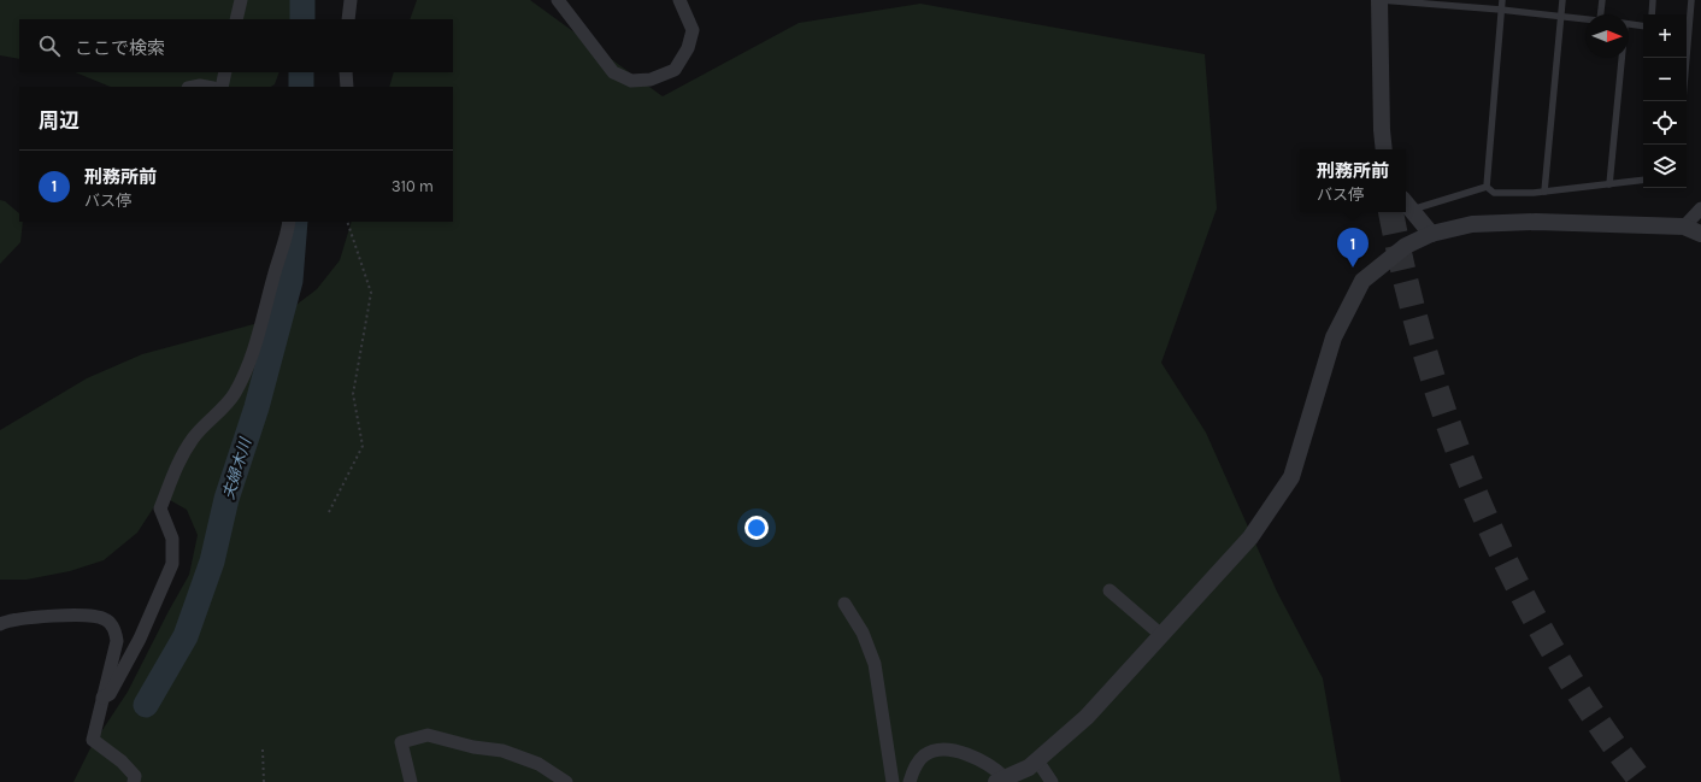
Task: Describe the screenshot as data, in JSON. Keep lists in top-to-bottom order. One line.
{"water":["夫婦木川"],"north":"right","page":{"map_buttons":["+","−"],"search":"ここで検索","heading":"周辺","popup":["刑務所前","バス停"],"list":[{"mark":"1","name":"刑務所前","note":"バス停","value":"310 m"}],"pins":"1"}}
